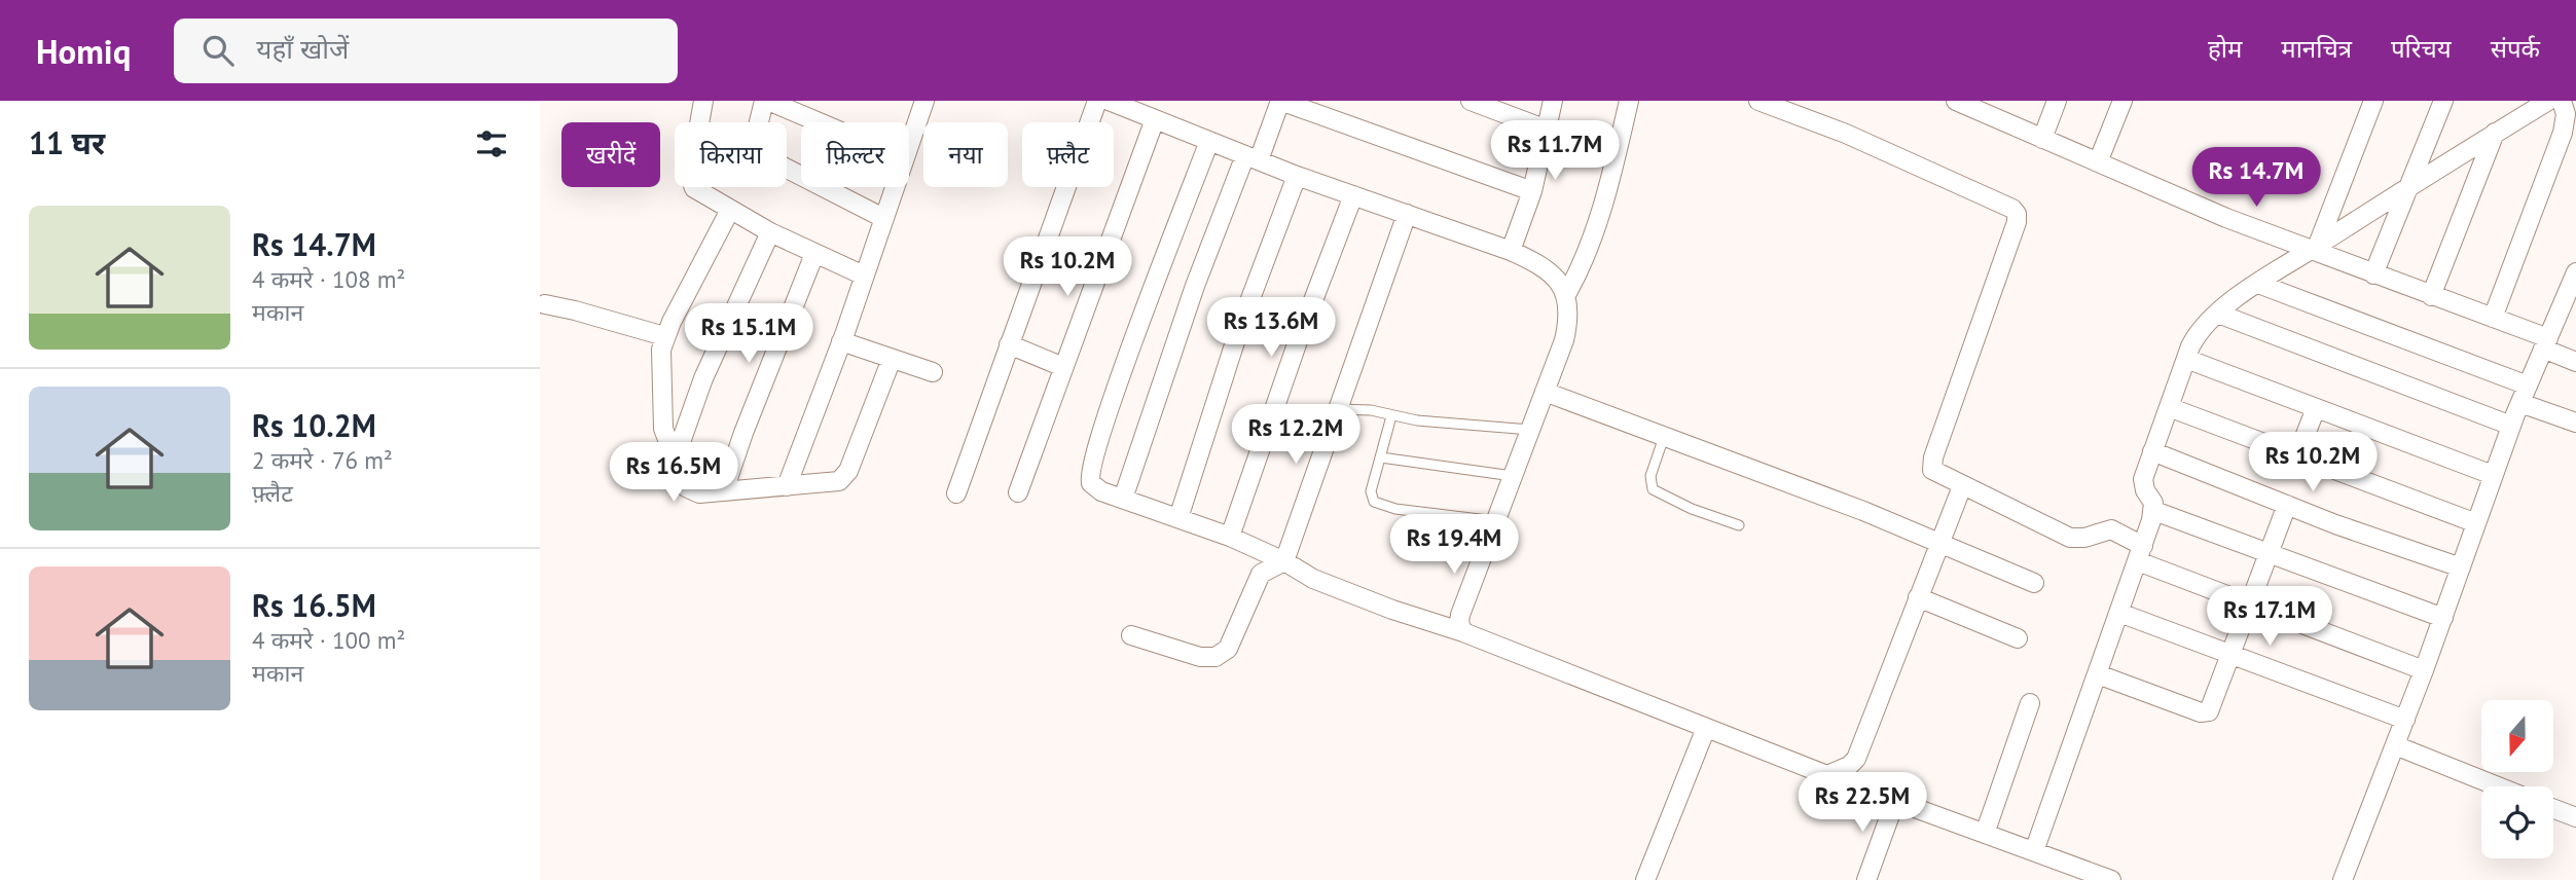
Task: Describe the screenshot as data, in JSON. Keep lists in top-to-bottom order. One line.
{"north":"bottom","page":{"header":"Homiq","search":"यहाँ खोजें","nav":["होम","मानचित्र","परिचय","संपर्क"],"heading":"11 घर","price":["Rs 11.7M","Rs 14.7M","Rs 10.2M","Rs 13.6M","Rs 15.1M","Rs 12.2M","Rs 10.2M","Rs 16.5M","Rs 19.4M","Rs 17.1M","Rs 22.5M"],"chip":["खरीदें","किराया","फ़िल्टर","नया","फ़्लैट"],"list":[{"name":"Rs 14.7M","note":"4 कमरे · 108 m² · मकान"},{"name":"Rs 10.2M","note":"2 कमरे · 76 m² · फ़्लैट"},{"name":"Rs 16.5M","note":"4 कमरे · 100 m² · मकान"}]}}
